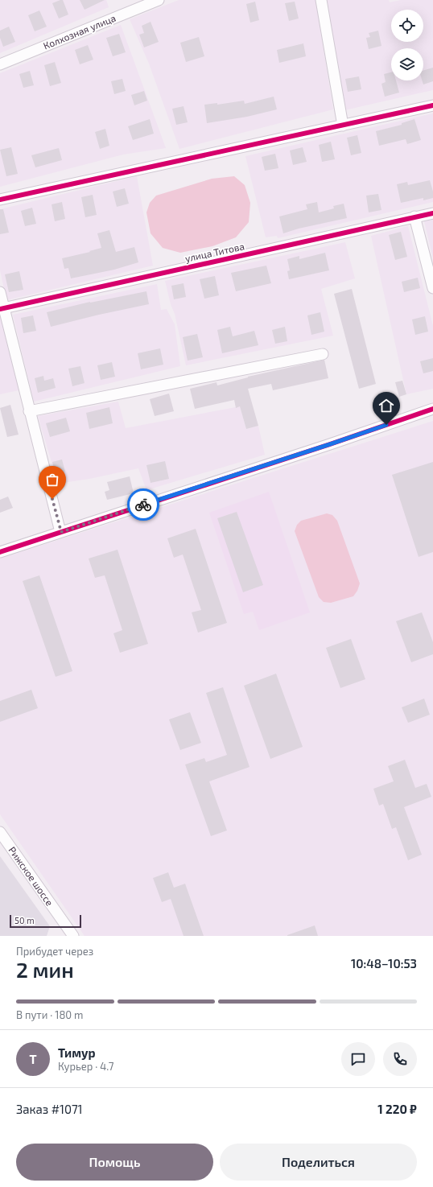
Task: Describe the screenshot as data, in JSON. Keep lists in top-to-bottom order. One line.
{"streets":{"street":["Колхозная улица","улица Титова","Рижское шоссе"]},"scale_bar":"50 m","page":{"scale":"50 m","heading":["2 мин","Прибудет через","10:48–10:53"],"panel":["Тимур","Курьер · 4.7","Заказ #1071","1 220 ₽"],"bar":"В пути · 180 m","round":"Т","buttons":["Помощь","Поделиться"]}}
